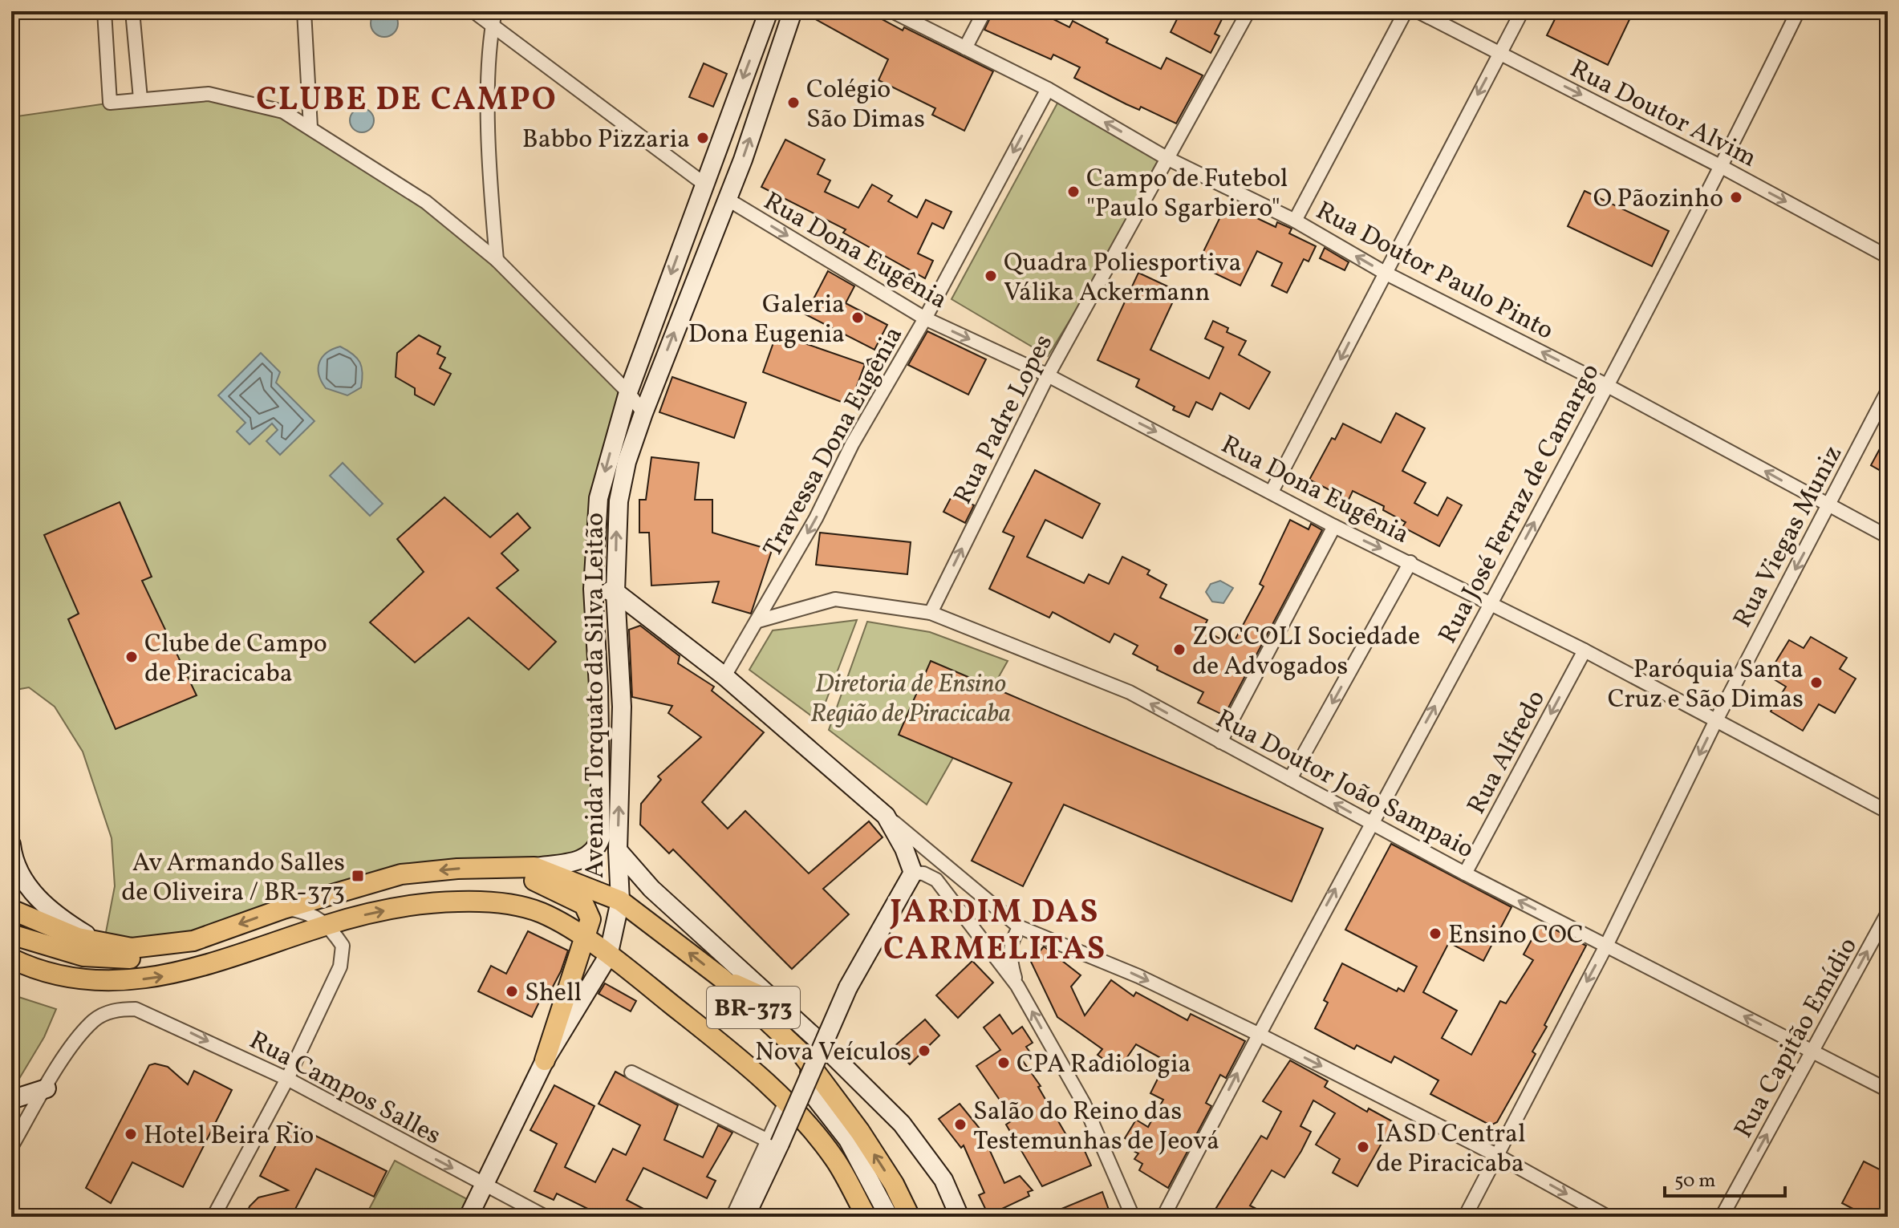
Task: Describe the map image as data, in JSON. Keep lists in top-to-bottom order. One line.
{"streets":{"main road":["Avenida Torquato da Silva Leitão","BR-373"],"street":["Rua Doutor Alvim","Rua Dona Eugênia","Rua Doutor Paulo Pinto","Rua Padre Lopes","Travessa Dona Eugênia","Rua José Ferraz de Camargo","Rua Viegas Muniz","Rua Alfredo","Rua Doutor João Sampaio","Rua Capitão Emídio","Rua Campos Salles"]},"crossings":[["Rua Doutor Alvim","Rua José Ferraz de Camargo"],["Rua Dona Eugênia","Rua Padre Lopes"],["Rua Dona Eugênia","Travessa Dona Eugênia"],["Rua Dona Eugênia","Rua José Ferraz de Camargo"],["Rua Dona Eugênia","Rua Viegas Muniz"],["Rua Dona Eugênia","Avenida Torquato da Silva Leitão"],["Rua Dona Eugênia","Rua Alfredo"],["Rua Doutor Paulo Pinto","Rua Padre Lopes"],["Rua Doutor Paulo Pinto","Travessa Dona Eugênia"],["Rua Doutor Paulo Pinto","Rua José Ferraz de Camargo"],["Rua Doutor Paulo Pinto","Rua Viegas Muniz"],["Rua Padre Lopes","Rua Doutor João Sampaio"],["Travessa Dona Eugênia","Rua Doutor João Sampaio"],["Rua José Ferraz de Camargo","Rua Doutor João Sampaio"],["Rua Viegas Muniz","Rua Doutor João Sampaio"],["Avenida Torquato da Silva Leitão","BR-373"],["Avenida Torquato da Silva Leitão","Rua Campos Salles"],["Rua Alfredo","Rua Doutor João Sampaio"],["Rua Doutor João Sampaio","Rua Capitão Emídio"]],"one_way":["Rua Doutor Alvim","Rua Dona Eugênia","Rua Doutor Paulo Pinto","Rua Padre Lopes","Travessa Dona Eugênia","Rua José Ferraz de Camargo","Rua Viegas Muniz","Rua Alfredo","Rua Doutor João Sampaio","Rua Capitão Emídio","Rua Campos Salles"],"districts":["CLUBE DE CAMPO","JARDIM DAS CARMELITAS"],"parks":["Diretoria de Ensino Região de Piracicaba"],"places":{"other":["Colégio São Dimas","Babbo Pizzaria","Campo de Futebol \"Paulo Sgarbiero\"","O Pãozinho","Quadra Poliesportiva Válika Ackermann","Galeria Dona Eugenia","ZOCCOLI Sociedade de Advogados","Clube de Campo de Piracicaba","Paróquia Santa Cruz e São Dimas","Ensino COC","Shell","Nova Veículos","CPA Radiologia","Salão do Reino das Testemunhas de Jeová","Hotel Beira Rio","IASD Central de Piracicaba"],"transit":["Av Armando Salles de Oliveira / BR-373"]},"scale_bar":"50 m"}
